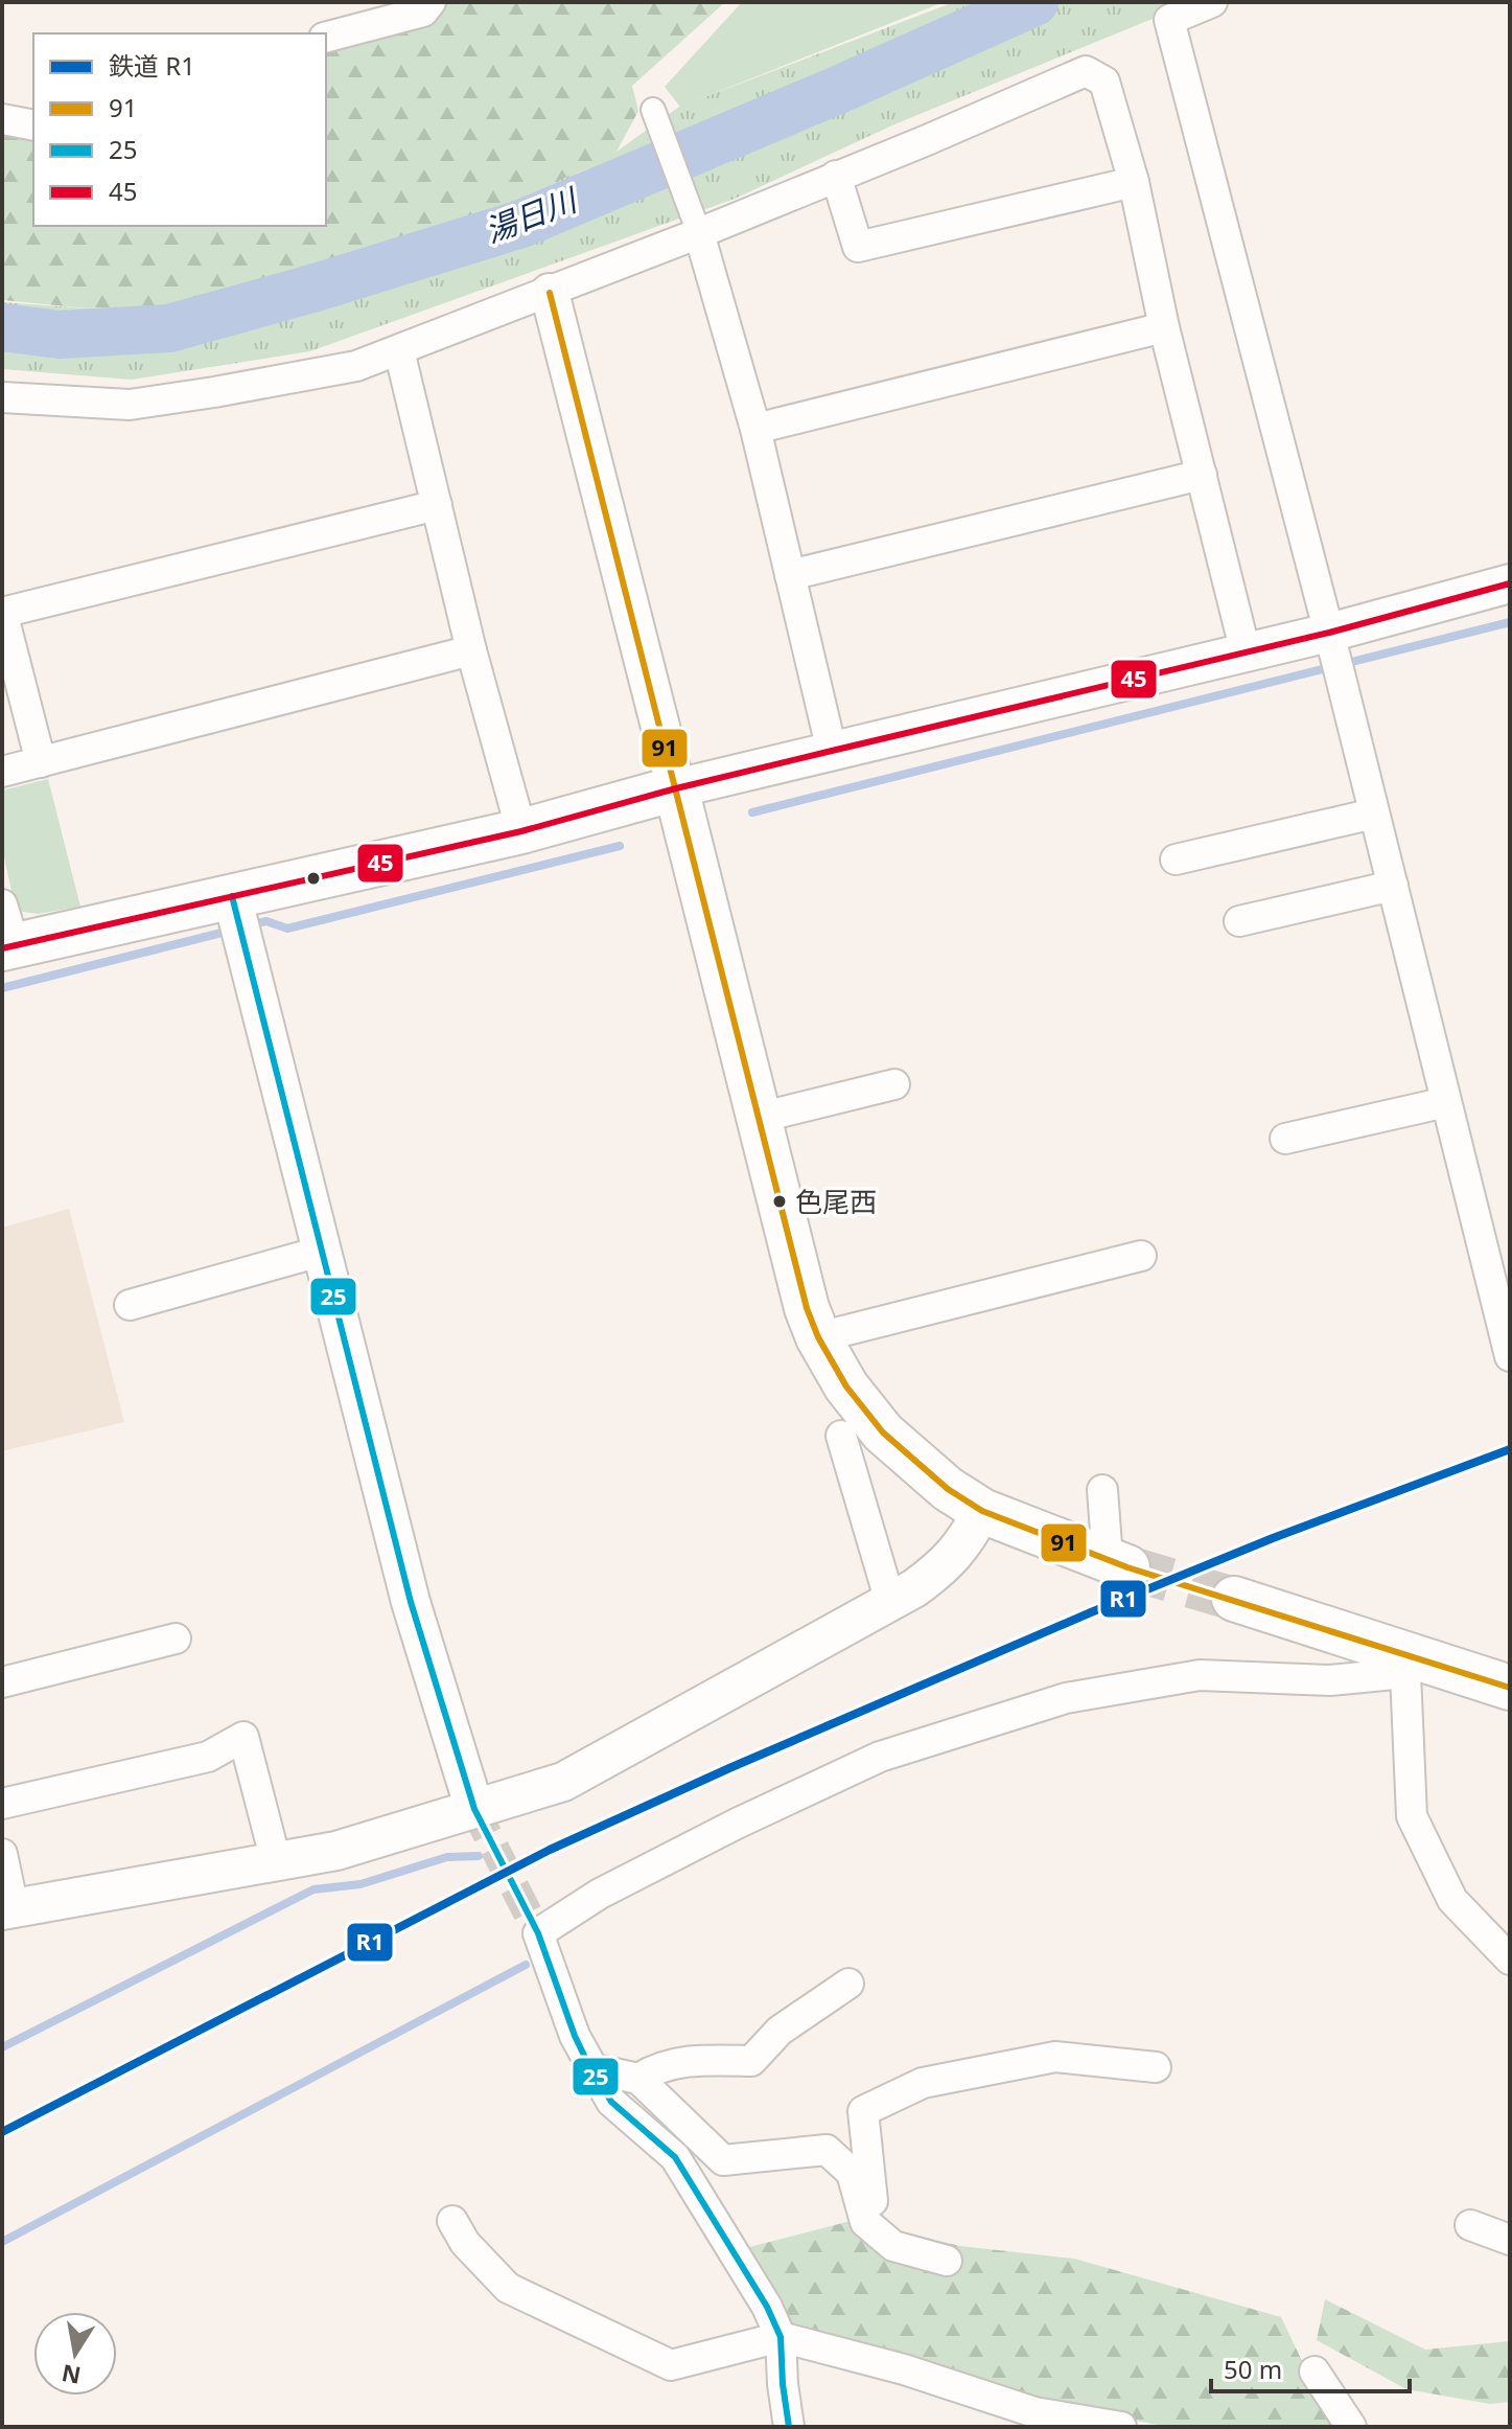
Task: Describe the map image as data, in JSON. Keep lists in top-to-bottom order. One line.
{"water":["湯日川"],"places":["色尾西"],"lines":["transit line 91","transit line 45","transit line 25","rail line R1"],"legend":["鉄道 R1","91","25","45"],"scale_bar":"50 m","north":"bottom"}
